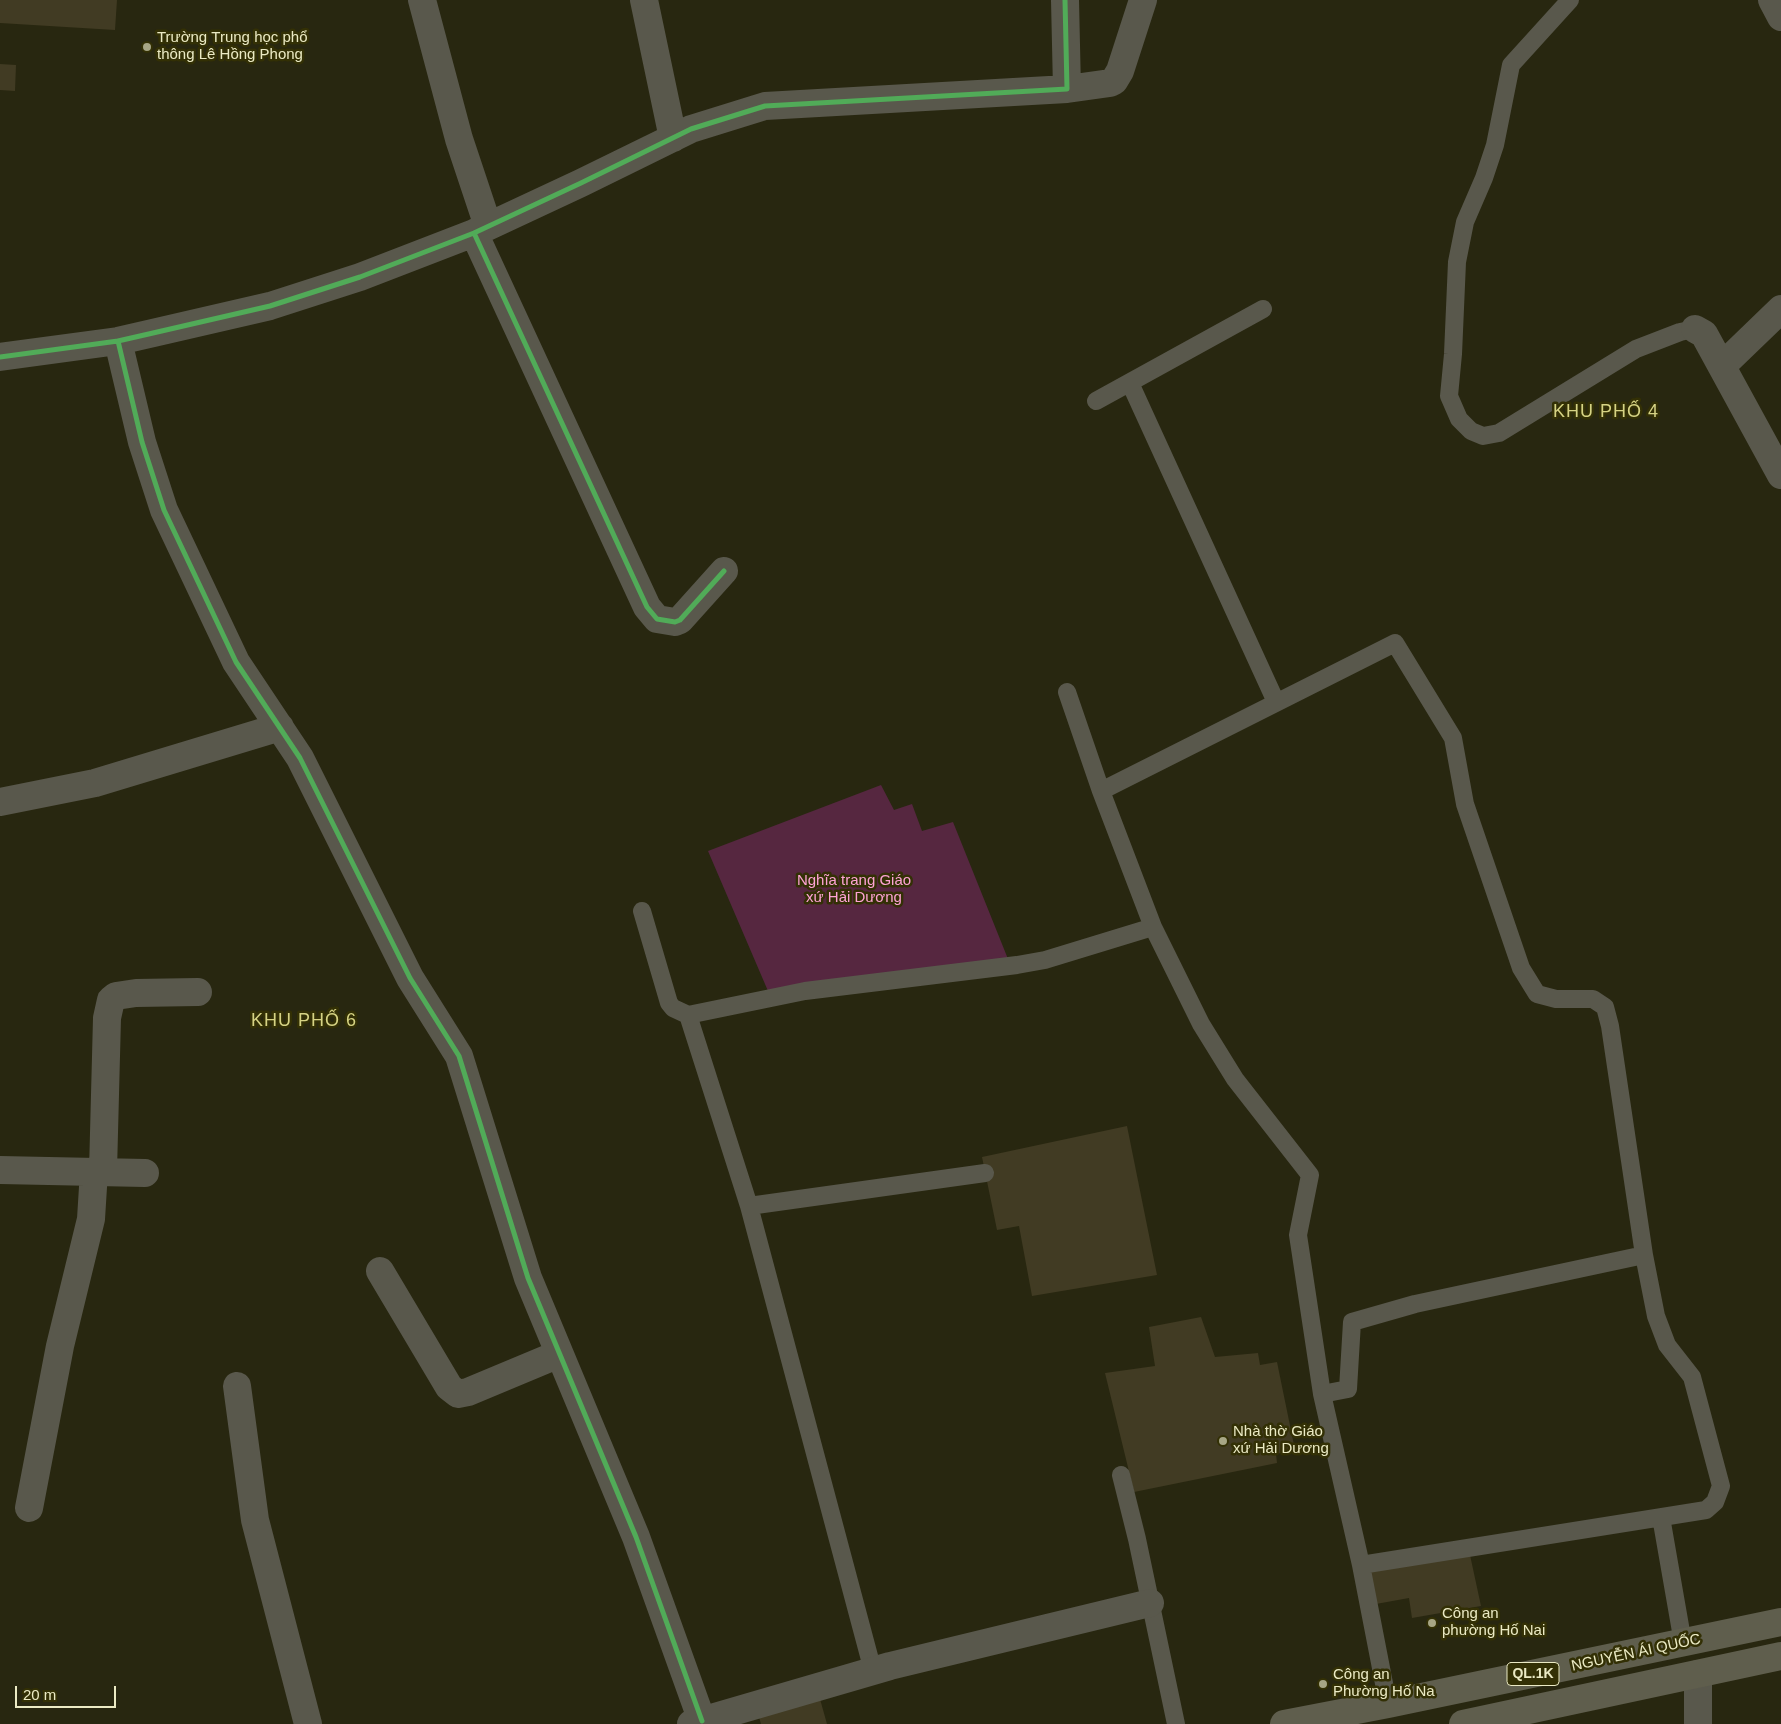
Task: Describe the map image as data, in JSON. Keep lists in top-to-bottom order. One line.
{"streets":{"main road":["NGUYỄN ÁI QUỐC","QL.1K"]},"districts":["KHU PHỐ 4","KHU PHỐ 6"],"parks":["Nghĩa trang Giáo xứ Hải Dương"],"places":["Trường Trung học phổ thông Lê Hồng Phong","Nhà thờ Giáo xứ Hải Dương","Công an phường Hố Nai","Công an Phường Hố Na"],"scale_bar":"20 m"}
